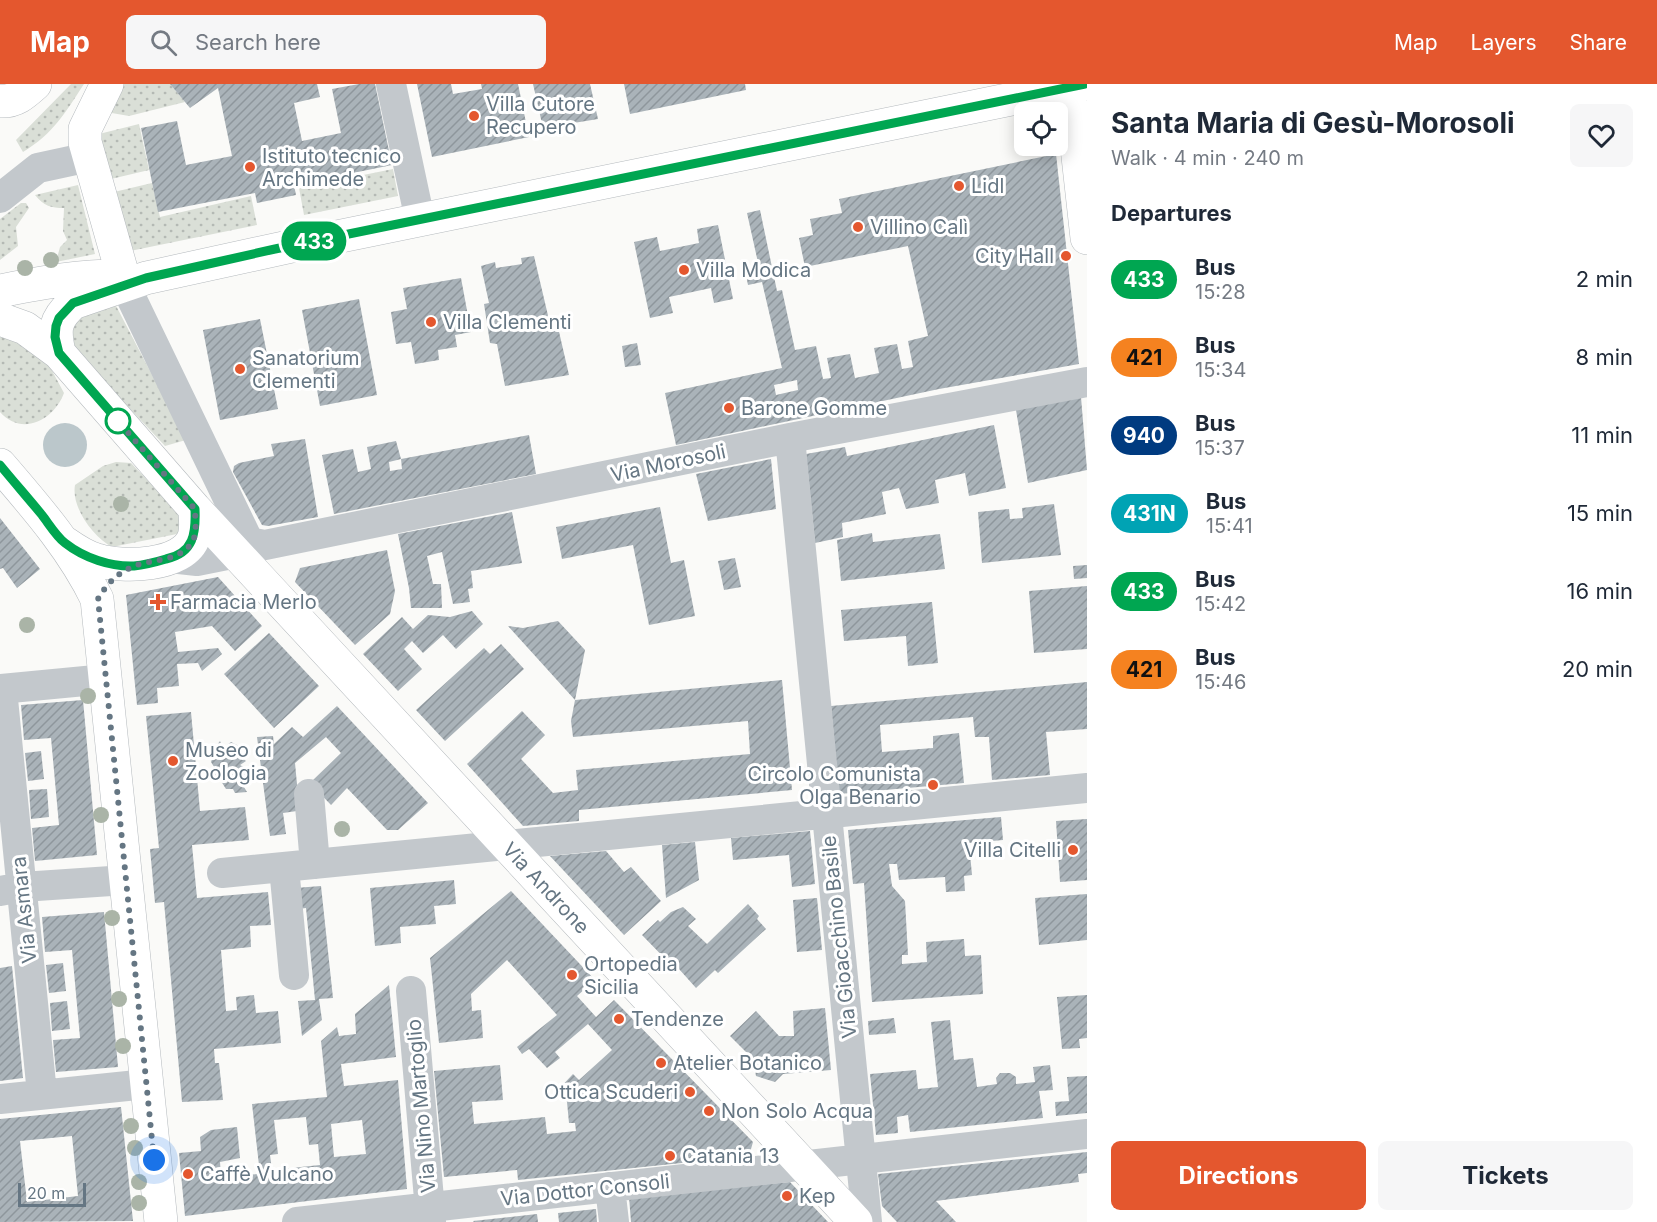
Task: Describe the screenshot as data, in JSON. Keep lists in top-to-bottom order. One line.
{"streets":{"main road":["Via Androne"],"street":["Via Morosoli","Via Asmara","Via Gioacchino Basile","Via Nino Martoglio","Via Dottor Consoli"]},"crossings":[["Via Morosoli","Via Androne"],["Via Morosoli","Via Gioacchino Basile"],["Via Androne","Via Dottor Consoli"],["Via Gioacchino Basile","Via Dottor Consoli"],["Via Nino Martoglio","Via Dottor Consoli"]],"places":{"other":["Villa Cutore Recupero","Istituto tecnico Archimede","Lidl","Villino Calì","City Hall","Villa Modica","Villa Clementi","Sanatorium Clementi","Barone Gomme","Museo di Zoologia","Circolo Comunista Olga Benario","Villa Citelli","Ortopedia Sicilia","Tendenze","Atelier Botanico","Ottica Scuderi","Non Solo Acqua","Catania 13","Caffè Vulcano","Kep"],"health":["Farmacia Merlo"]},"lines":["bus line 433"],"scale_bar":"20 m","page":{"header":"Map","search":"Search here","nav":["Map","Layers","Share"],"on_map":"433","heading":[["Santa Maria di Gesù-Morosoli","Walk · 4 min · 240 m"],"Departures"],"list":[{"mark":"433","name":"Bus","note":"15:28","value":"2 min"},{"mark":"421","name":"Bus","note":"15:34","value":"8 min"},{"mark":"940","name":"Bus","note":"15:37","value":"11 min"},{"mark":"431N","name":"Bus","note":"15:41","value":"15 min"},{"mark":"433","name":"Bus","note":"15:42","value":"16 min"},{"mark":"421","name":"Bus","note":"15:46","value":"20 min"}],"buttons":["Directions","Tickets"],"scale":"20 m"}}
